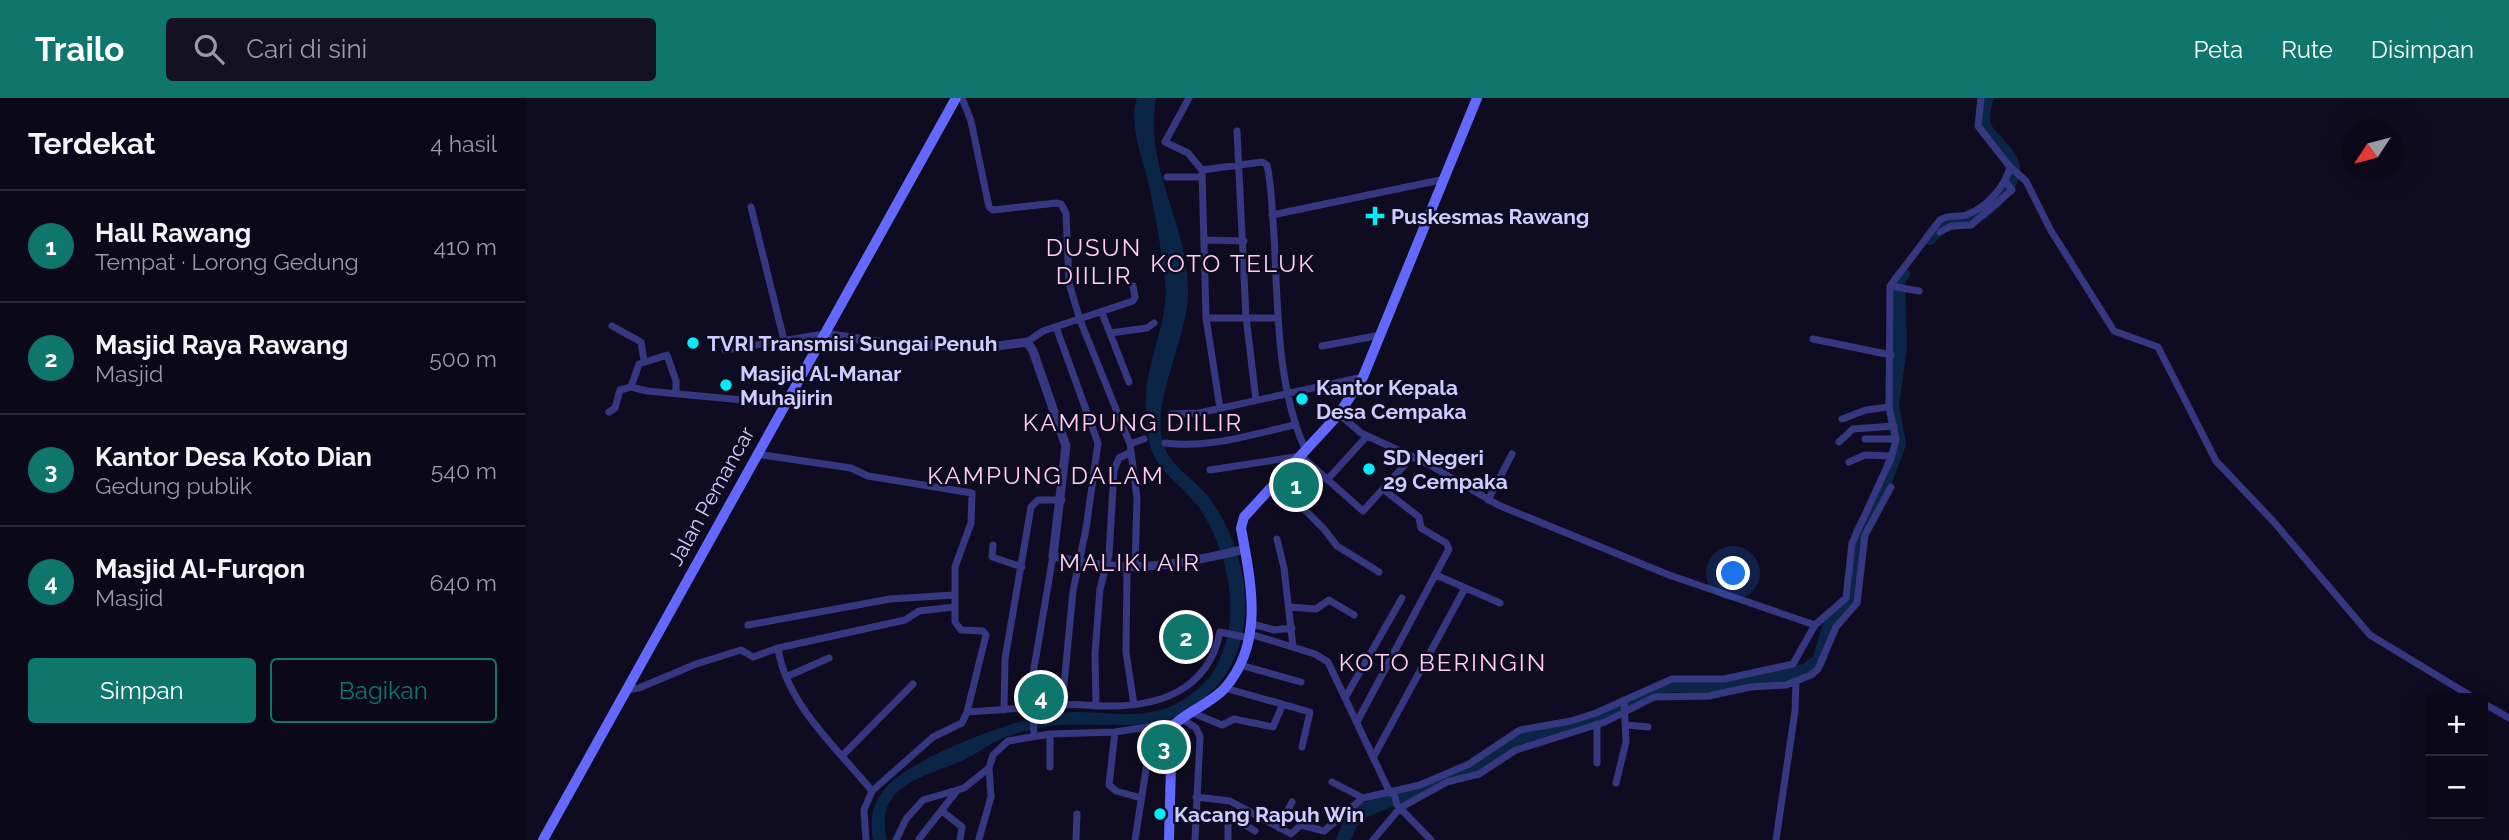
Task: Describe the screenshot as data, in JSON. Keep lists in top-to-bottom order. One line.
{"streets":{"main road":["Jalan Pemancar"]},"districts":["DUSUN DIILIR","KOTO TELUK","KAMPUNG DIILIR","KAMPUNG DALAM","MALIKI AIR","KOTO BERINGIN"],"places":{"health":["Puskesmas Rawang"],"other":["TVRI Transmisi Sungai Penuh","Masjid Al-Manar Muhajirin","Kantor Kepala Desa Cempaka","SD Negeri 29 Cempaka","Kacang Rapuh Win"]},"north":"bottom left","page":{"header":"Trailo","search":"Cari di sini","nav":["Peta","Rute","Disimpan"],"heading":["Terdekat","4 hasil"],"list":[{"mark":"1","name":"Hall Rawang","note":"Tempat · Lorong Gedung","value":"410 m"},{"mark":"2","name":"Masjid Raya Rawang","note":"Masjid","value":"500 m"},{"mark":"3","name":"Kantor Desa Koto Dian","note":"Gedung publik","value":"540 m"},{"mark":"4","name":"Masjid Al-Furqon","note":"Masjid","value":"640 m"}],"pins":["1","2","4","3"],"buttons":["Simpan","Bagikan"],"map_buttons":["+","−"]}}
